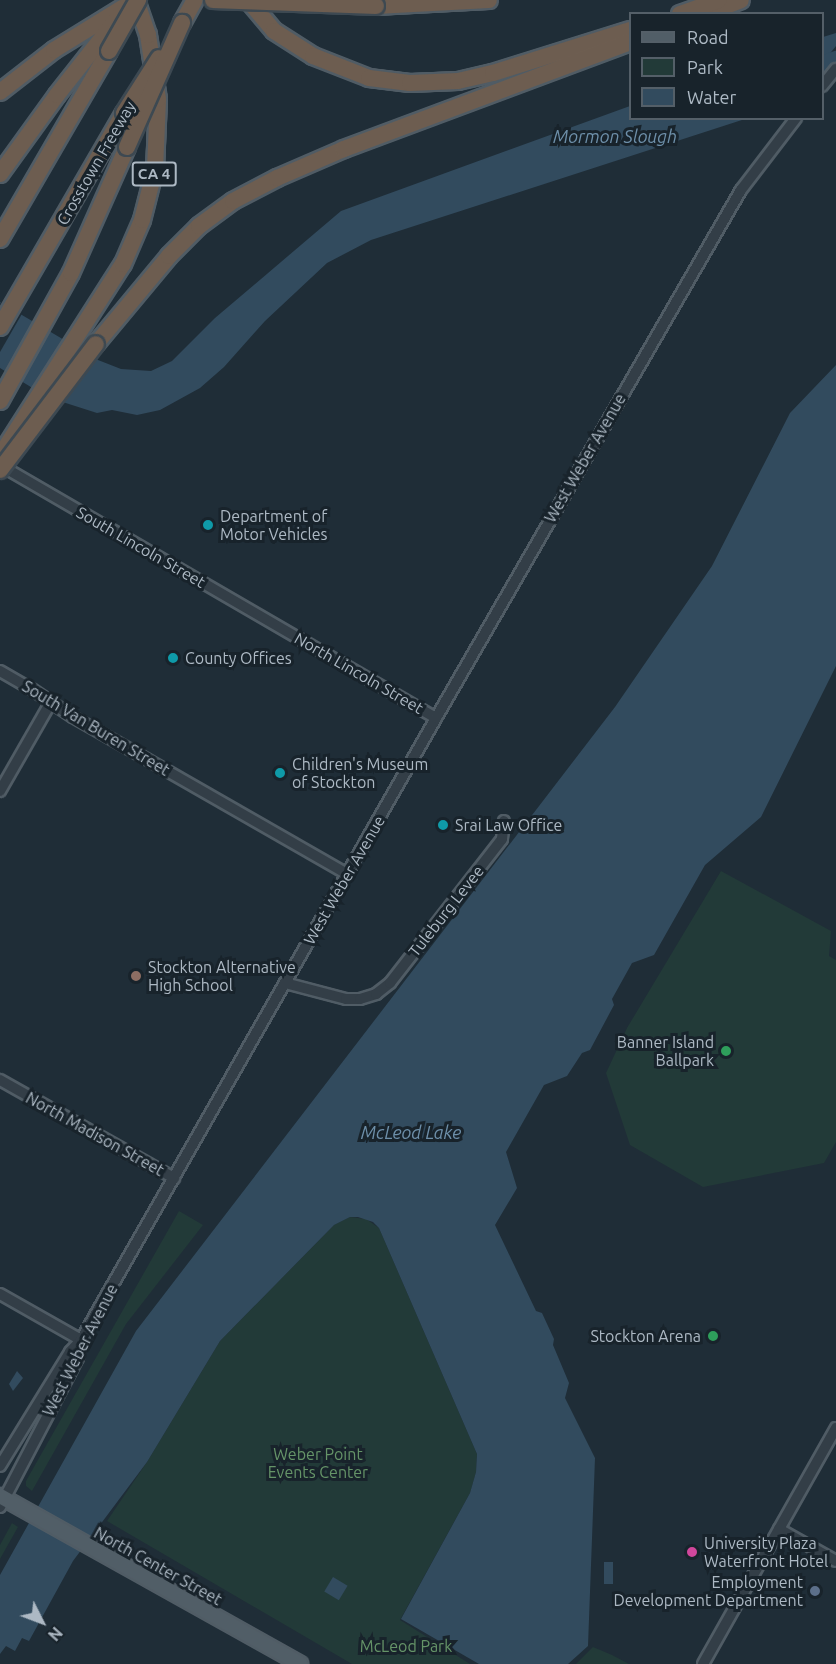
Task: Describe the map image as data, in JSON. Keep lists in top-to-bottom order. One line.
{"streets":{"highway":["Crosstown Freeway","CA 4"],"main road":["North Center Street"],"street":["West Weber Avenue","South Lincoln Street","North Lincoln Street","South Van Buren Street","Tuleburg Levee","North Madison Street"]},"crossings":[["West Weber Avenue","North Lincoln Street"],["West Weber Avenue","South Van Buren Street"],["West Weber Avenue","Tuleburg Levee"],["West Weber Avenue","North Madison Street"],["West Weber Avenue","North Center Street"],["South Lincoln Street","North Lincoln Street"]],"water":["Mormon Slough","McLeod Lake"],"parks":["Weber Point Events Center","McLeod Park"],"places":["Department of Motor Vehicles","County Offices","Children's Museum of Stockton","Srai Law Office","Stockton Alternative High School","Banner Island Ballpark","Stockton Arena","University Plaza Waterfront Hotel","Employment Development Department"],"legend":["Road","Park","Water"],"north":"bottom right"}
